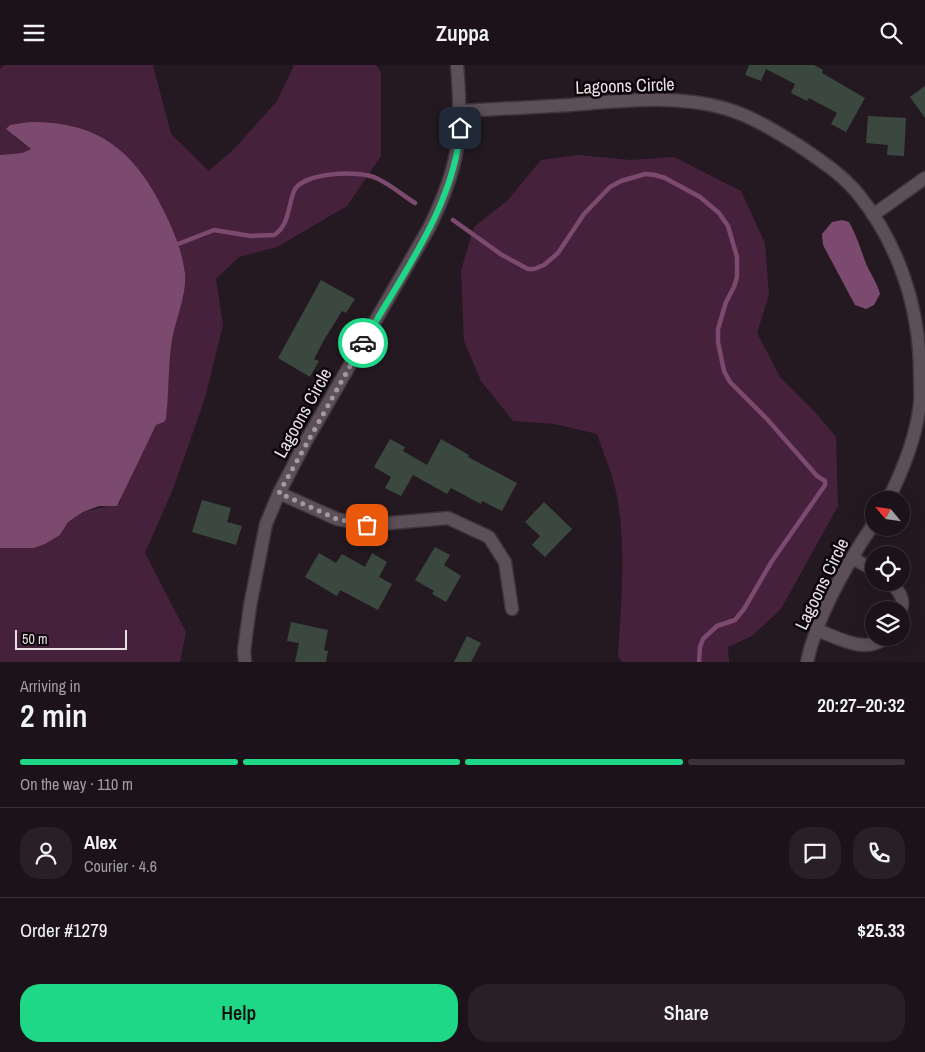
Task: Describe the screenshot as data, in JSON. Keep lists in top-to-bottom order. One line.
{"streets":{"street":["Lagoons Circle"]},"scale_bar":"50 m","north":"top left","page":{"header":"Zuppa","scale":"50 m","heading":["2 min","Arriving in","20:27–20:32"],"panel":["Alex","Courier · 4.6","Order #1279","$25.33"],"bar":"On the way · 110 m","buttons":["Help","Share"]}}
